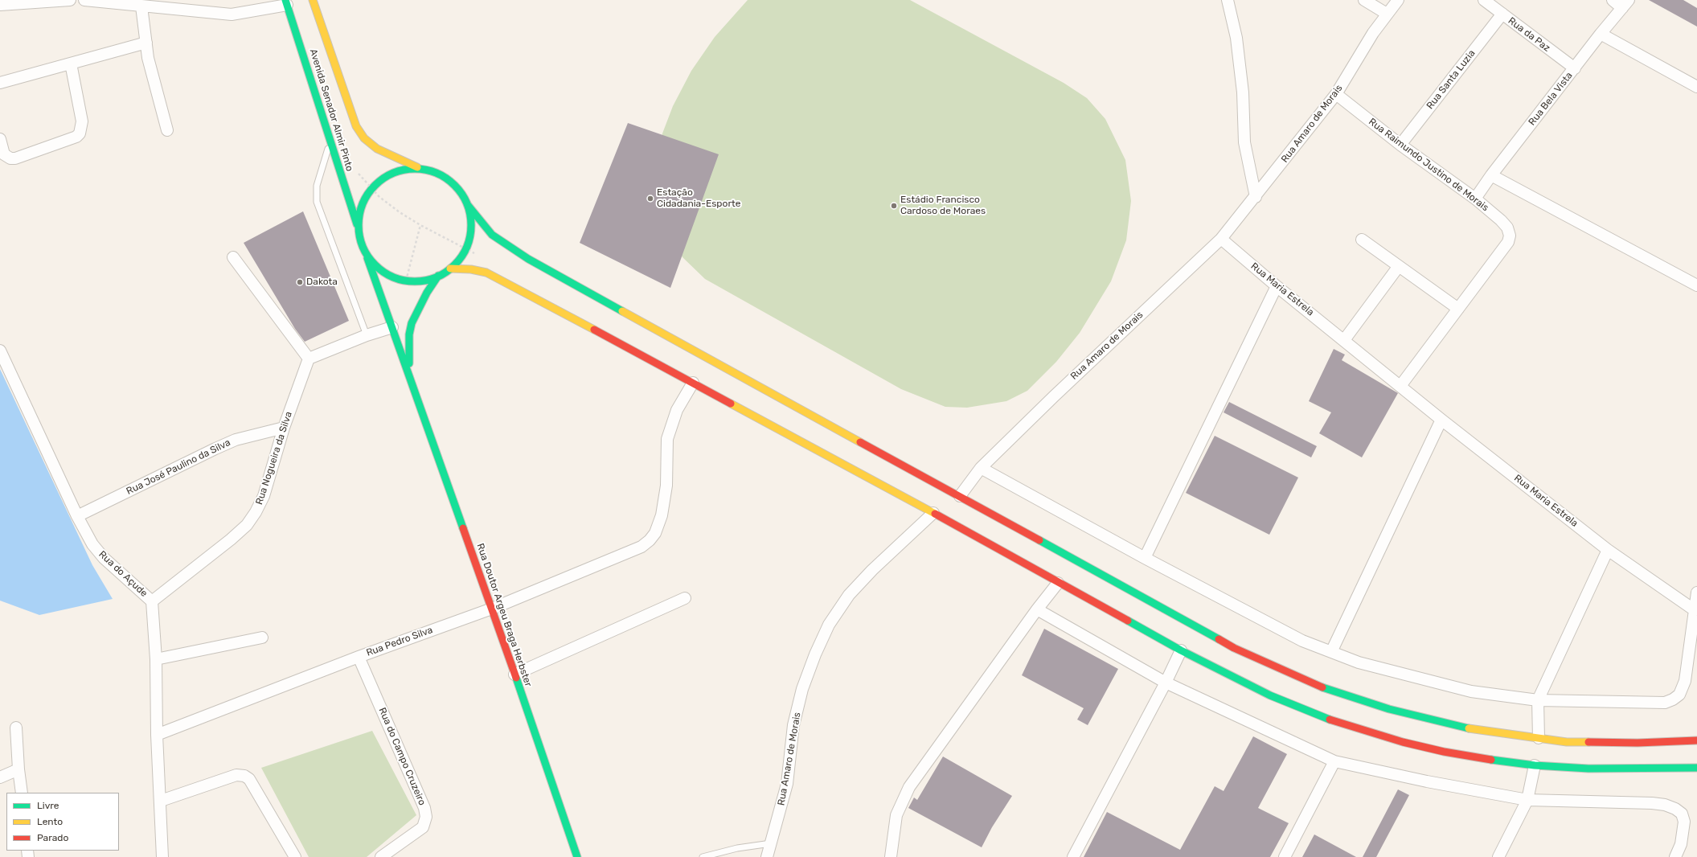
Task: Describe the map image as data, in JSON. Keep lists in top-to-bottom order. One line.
{"streets":{"main road":["Avenida Senador Almir Pinto","Rua Doutor Argeu Braga Herbster"],"street":["Rua da Paz","Rua Santa Luzia","Rua Bela Vista","Rua Amaro de Morais","Rua Raimundo Justino de Morais","Rua Maria Estrela","Rua Nogueira da Silva","Rua José Paulino da Silva","Rua do Açude","Rua Pedro Silva","Rua do Campo Cruzeiro"]},"crossings":[["Rua da Paz","Rua Santa Luzia"],["Rua da Paz","Rua Bela Vista"],["Rua Santa Luzia","Rua Raimundo Justino de Morais"],["Rua Bela Vista","Rua Raimundo Justino de Morais"],["Avenida Senador Almir Pinto","Rua Doutor Argeu Braga Herbster"],["Rua Amaro de Morais","Rua Raimundo Justino de Morais"],["Rua Amaro de Morais","Rua Maria Estrela"],["Rua Nogueira da Silva","Rua José Paulino da Silva"],["Rua Nogueira da Silva","Rua do Açude"],["Rua José Paulino da Silva","Rua do Açude"],["Rua do Açude","Rua Pedro Silva"],["Rua Doutor Argeu Braga Herbster","Rua Pedro Silva"],["Rua Pedro Silva","Rua do Campo Cruzeiro"]],"places":["Estação Cidadania-Esporte","Estádio Francisco Cardoso de Moraes","Dakota"],"legend":["Livre","Lento","Parado"]}
